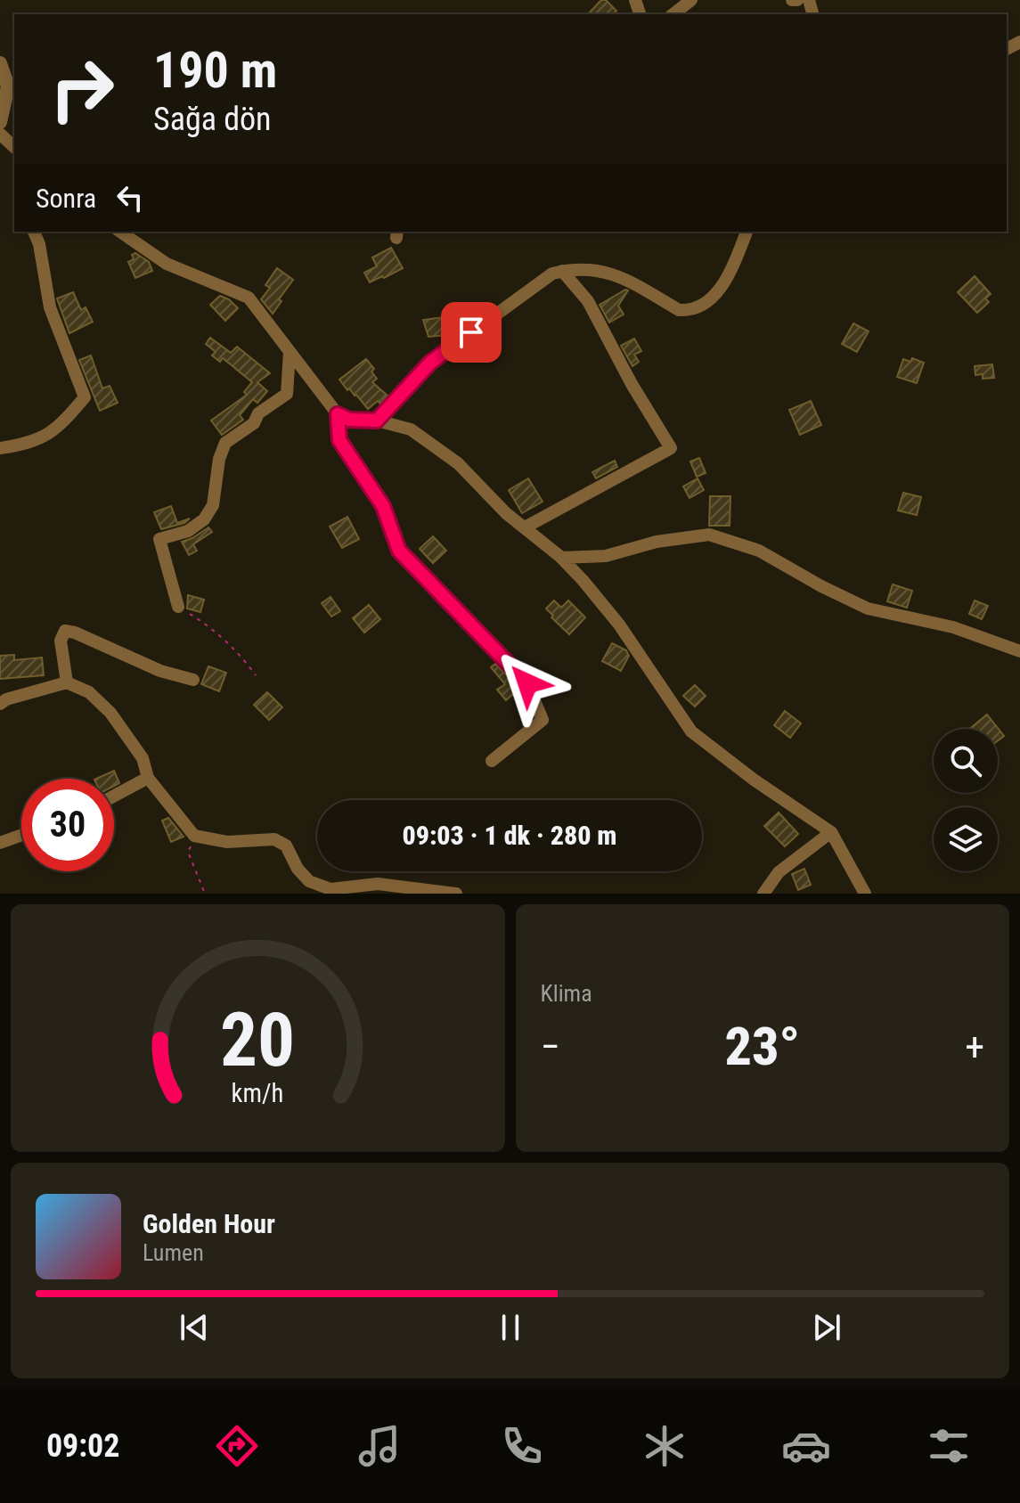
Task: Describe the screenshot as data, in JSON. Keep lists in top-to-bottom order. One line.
{"page":{"turn":["190 m","Sağa dön"],"then":"Sonra","limit":"30","trip":"09:03 · 1 dk · 280 m","tile":"Klima","heat":["−","23°","+"],"song":["Golden Hour","Lumen"],"tabs":"09:02","gauge":["20","km/h"]}}
